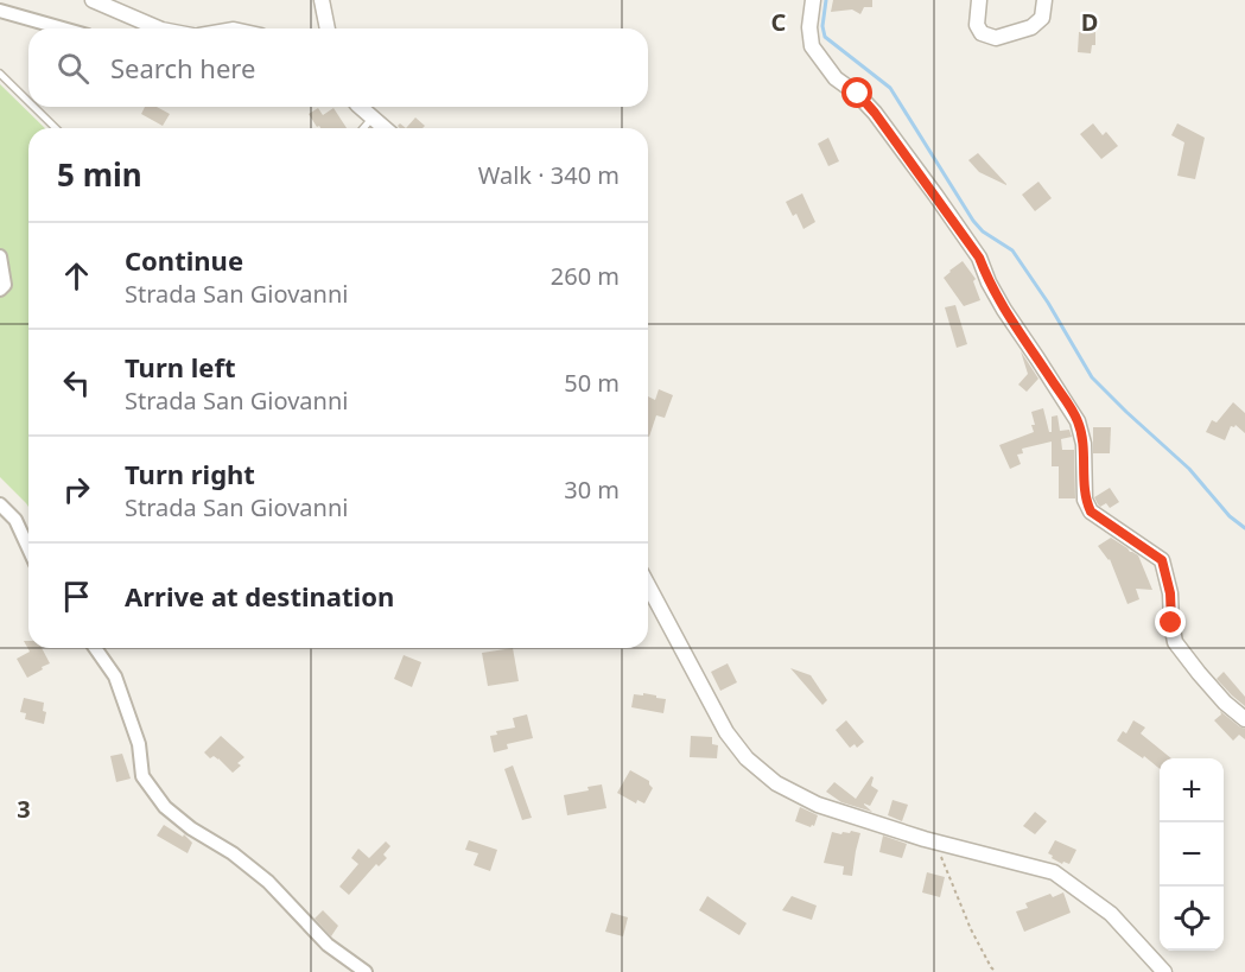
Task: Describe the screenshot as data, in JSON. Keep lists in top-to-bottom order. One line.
{"page":{"search":"Search here","heading":["5 min","Walk · 340 m"],"list":[["Continue","Strada San Giovanni","260 m"],["Turn left","Strada San Giovanni","50 m"],["Turn right","Strada San Giovanni","30 m"],"Arrive at destination"],"map_buttons":["+","−"]},"grid":{"columns":["C","D"],"rows":["3"]}}
